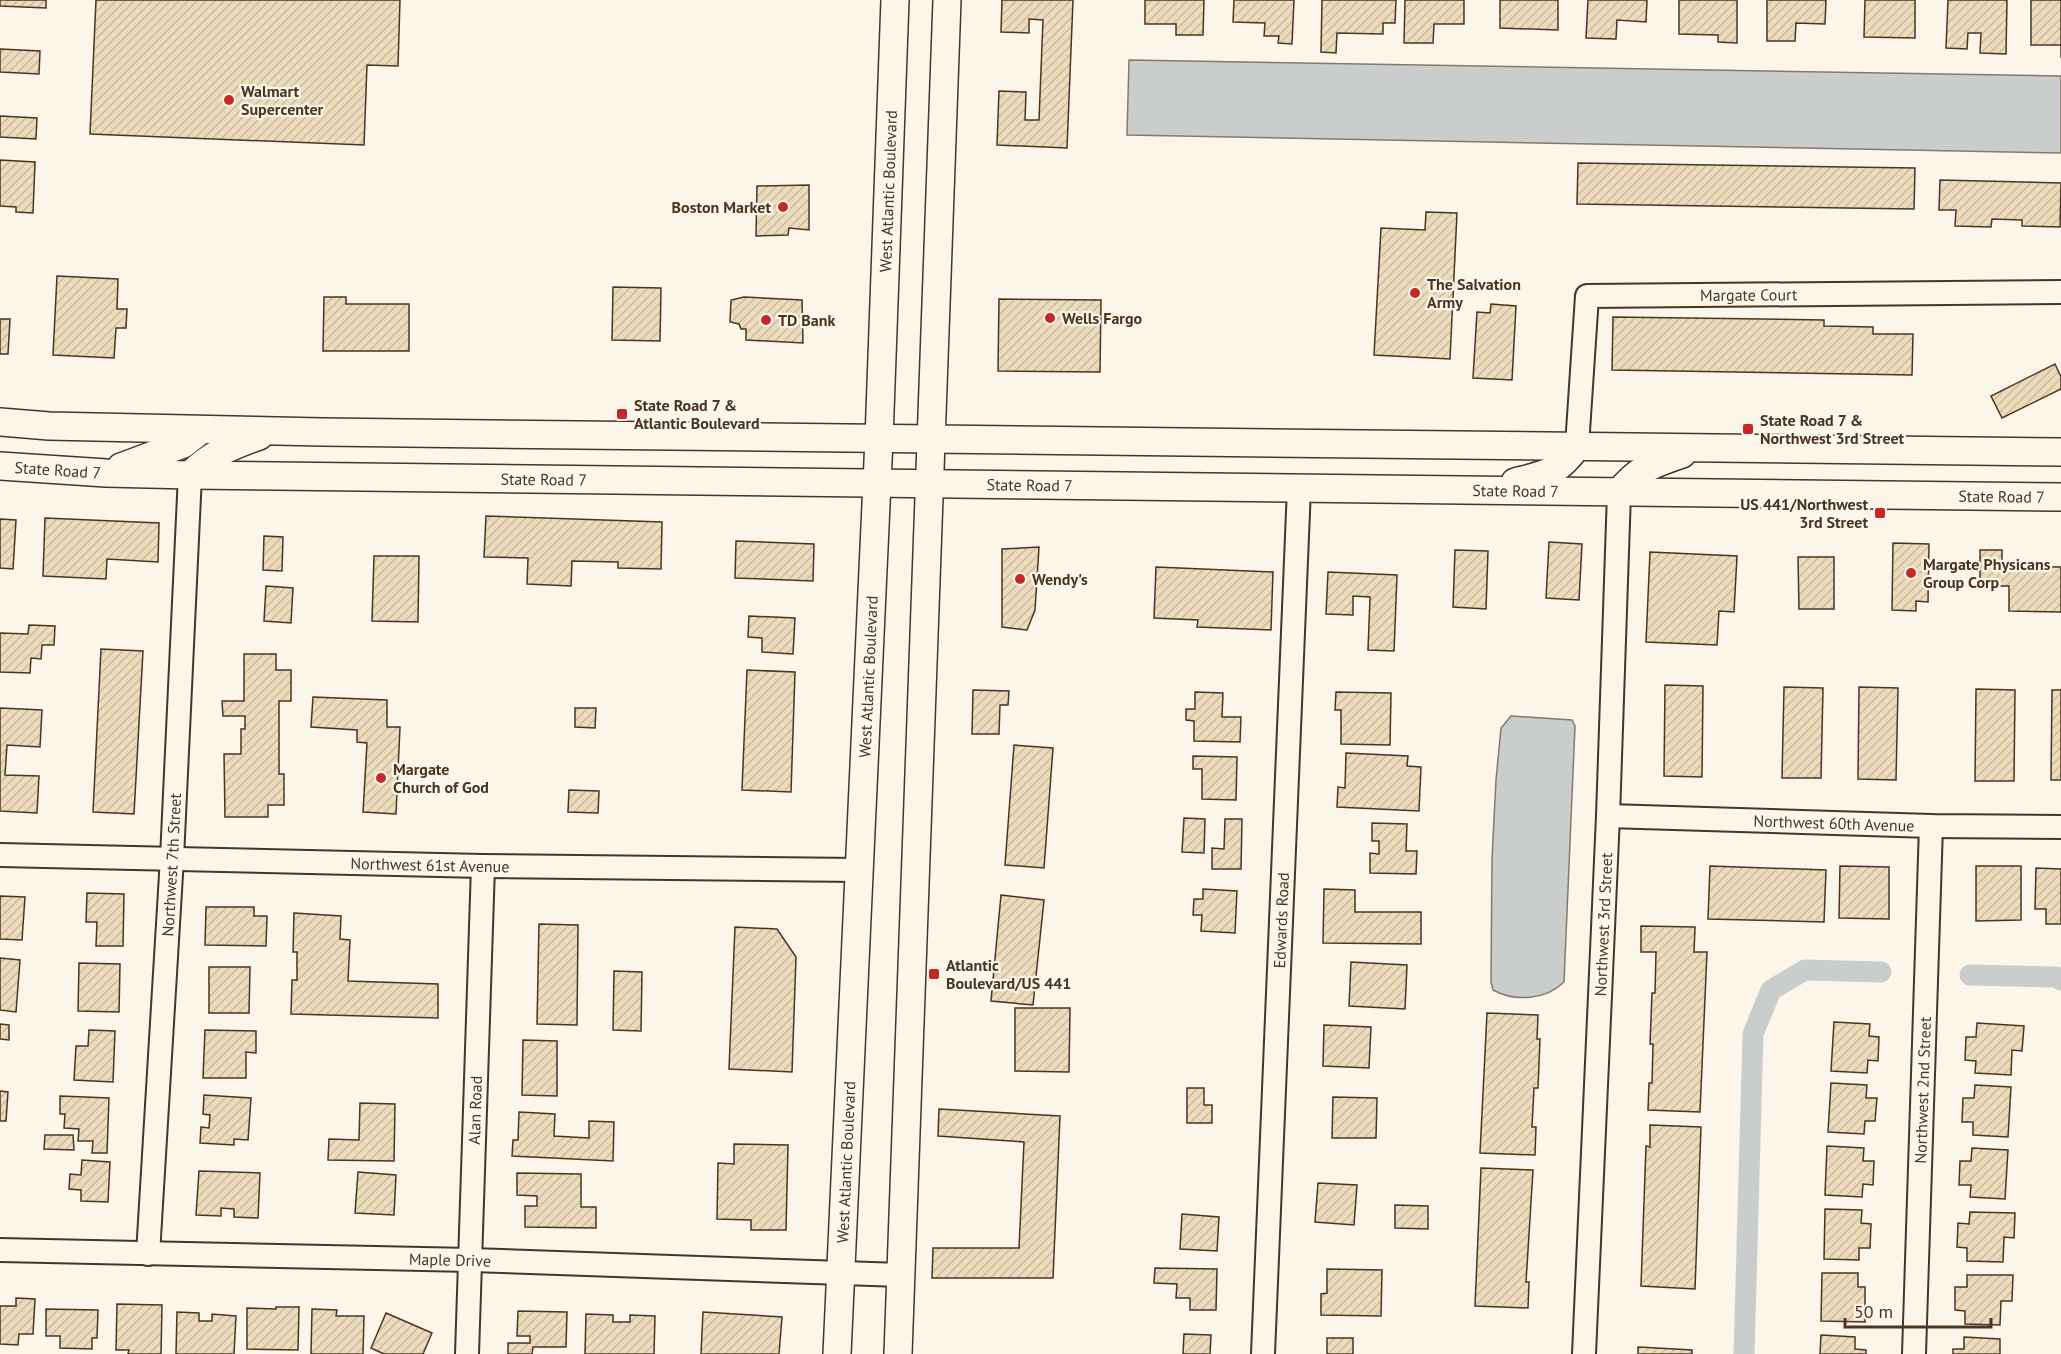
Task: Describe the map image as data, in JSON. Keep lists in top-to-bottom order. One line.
{"streets":{"main road":["West Atlantic Boulevard","State Road 7"],"street":["Margate Court","Northwest 60th Avenue","Northwest 7th Street","Northwest 61st Avenue","Edwards Road","Northwest 3rd Street","Northwest 2nd Street","Alan Road","Maple Drive"]},"crossings":[["West Atlantic Boulevard","State Road 7"],["West Atlantic Boulevard","Northwest 61st Avenue"],["West Atlantic Boulevard","Maple Drive"],["State Road 7","Northwest 7th Street"],["State Road 7","Edwards Road"],["State Road 7","Northwest 3rd Street"],["Northwest 60th Avenue","Northwest 3rd Street"],["Northwest 60th Avenue","Northwest 2nd Street"],["Northwest 7th Street","Northwest 61st Avenue"],["Northwest 7th Street","Maple Drive"],["Northwest 61st Avenue","Alan Road"],["Alan Road","Maple Drive"]],"places":{"other":["Walmart Supercenter","Boston Market","The Salvation Army","Wells Fargo","TD Bank","Margate Physicans Group Corp","Wendy's","Margate Church of God"],"transit":["State Road 7 & Atlantic Boulevard","State Road 7 & Northwest 3rd Street","US 441/Northwest 3rd Street","Atlantic Boulevard/US 441"]},"scale_bar":"50 m"}
